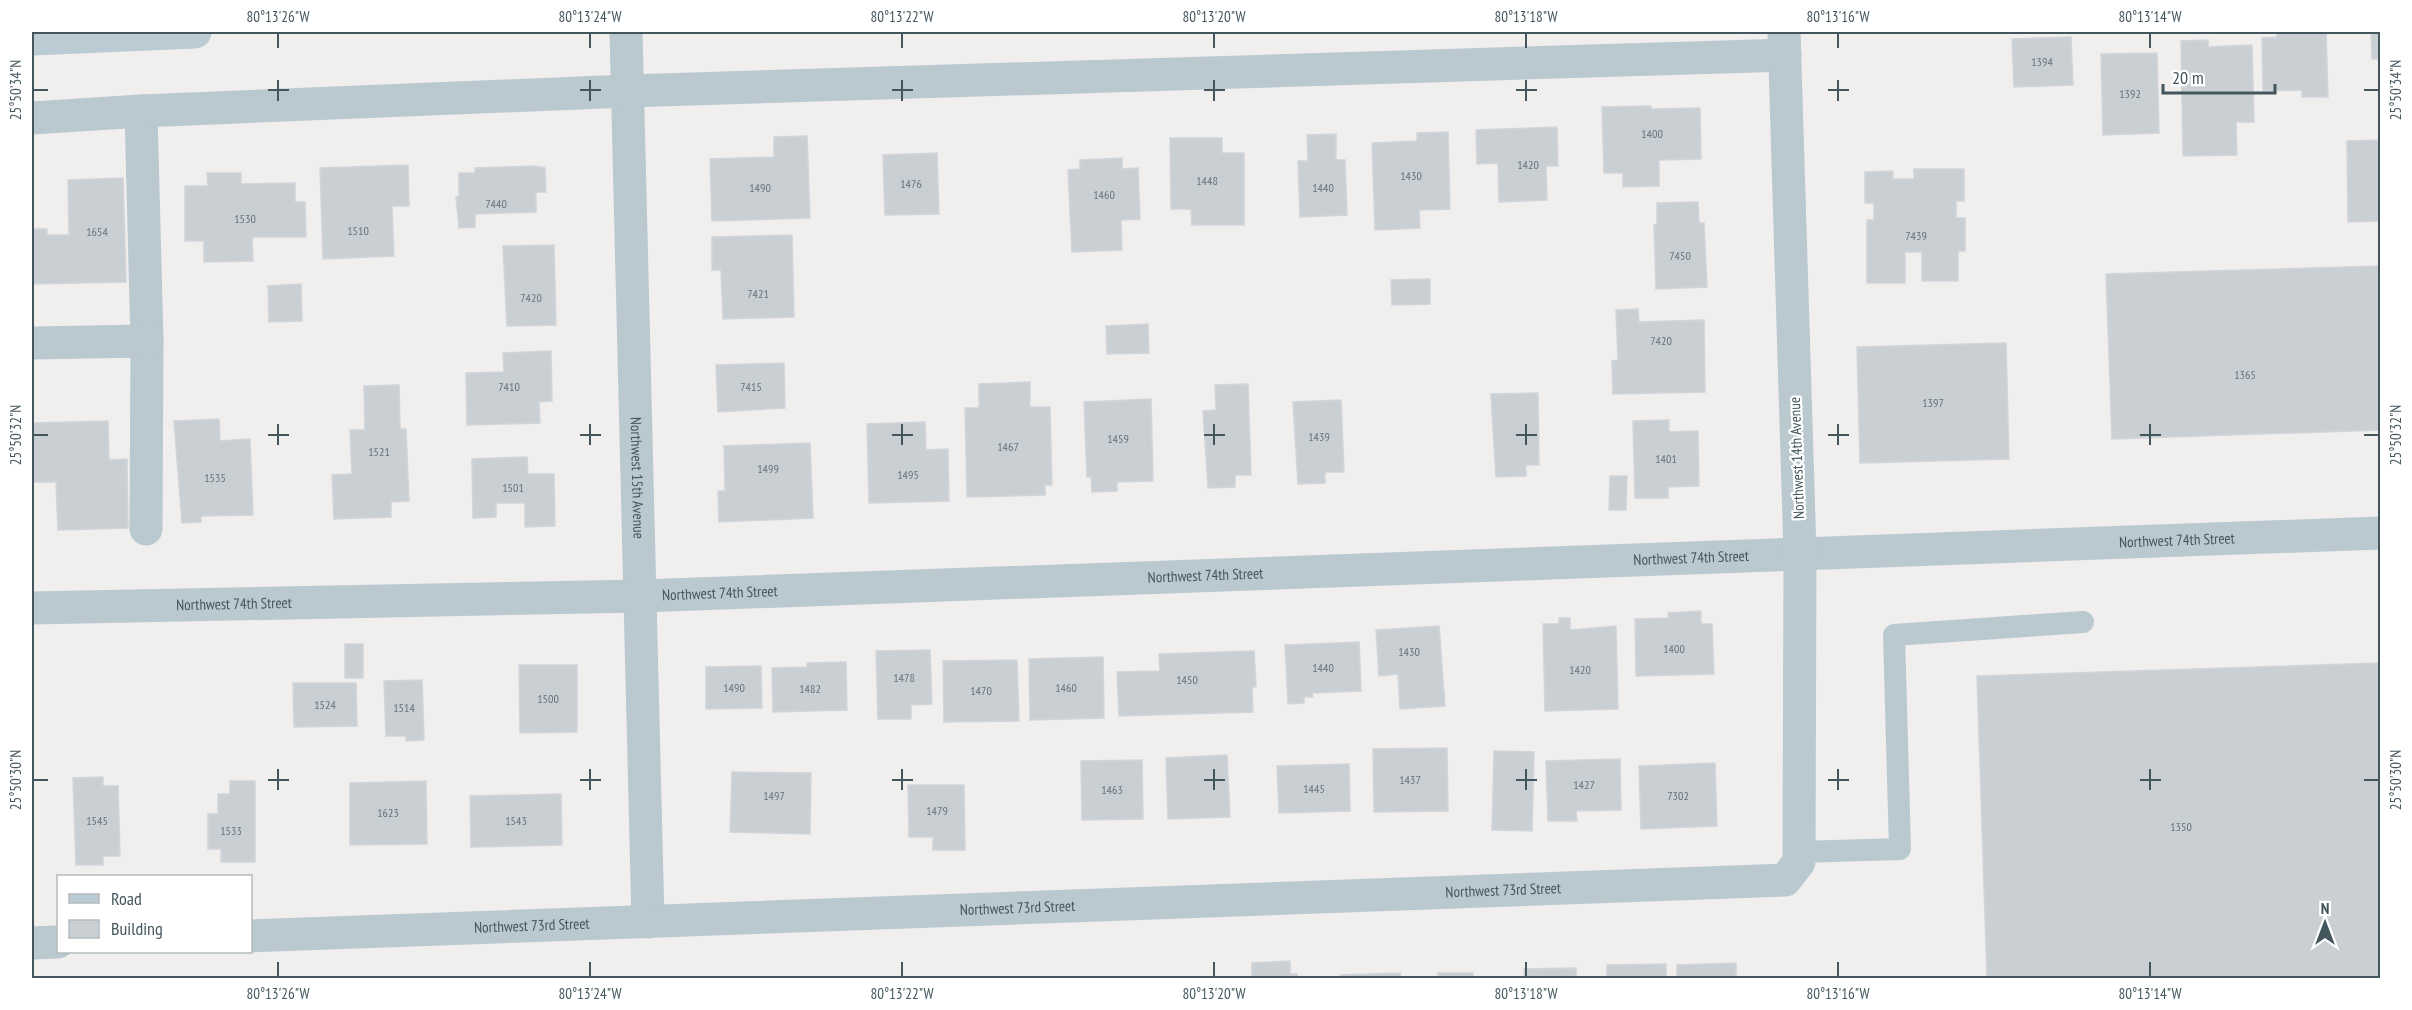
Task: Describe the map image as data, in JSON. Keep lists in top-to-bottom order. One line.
{"streets":{"street":["Northwest 14th Avenue","Northwest 15th Avenue","Northwest 74th Street","Northwest 73rd Street"]},"crossings":[["Northwest 14th Avenue","Northwest 74th Street"],["Northwest 14th Avenue","Northwest 73rd Street"],["Northwest 15th Avenue","Northwest 74th Street"],["Northwest 15th Avenue","Northwest 73rd Street"]],"house_numbers":["1394","1392","1400","1420","1430","1448","1476","1490","1440","1460","7440","1530","1510","1654","7439","7450","7421","7420","7420","1365","7410","7415","1397","1439","1459","1467","1521","1401","1499","1495","1535","1501","1400","1430","1440","1420","1478","1450","1490","1460","1482","1470","1500","1524","1514","1437","1427","1445","1463","1497","7302","1479","1623","1545","1543","1350","1533"],"legend":["Road","Building"],"scale_bar":"20 m","north":"top","coordinates":["80°13'26\"W","80°13'24\"W","80°13'22\"W","80°13'20\"W","80°13'18\"W","80°13'16\"W","80°13'14\"W","25°50'34\"N","25°50'32\"N","25°50'30\"N"]}
